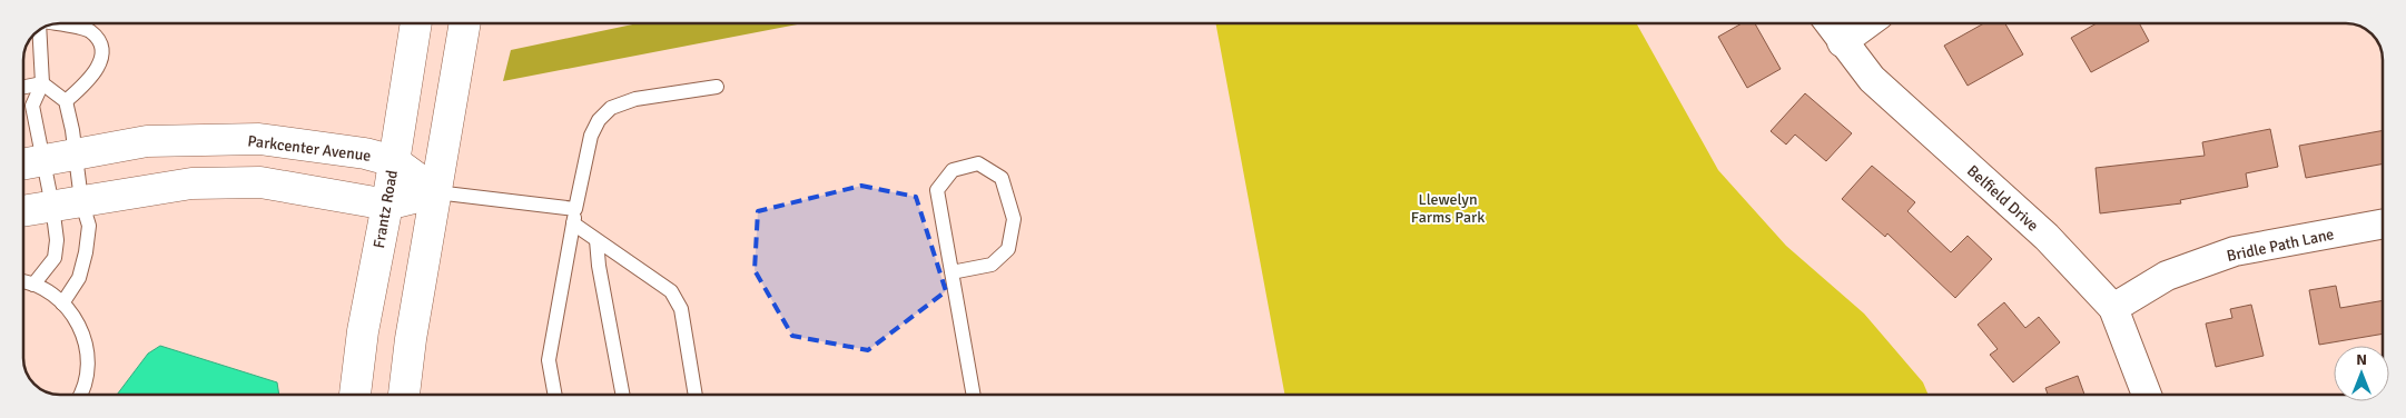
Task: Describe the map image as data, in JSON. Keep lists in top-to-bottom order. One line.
{"streets":{"street":["Parkcenter Avenue","Belfield Drive","Frantz Road","Bridle Path Lane"]},"crossings":[["Parkcenter Avenue","Frantz Road"],["Belfield Drive","Bridle Path Lane"]],"parks":["Llewelyn Farms Park"],"north":"top"}
